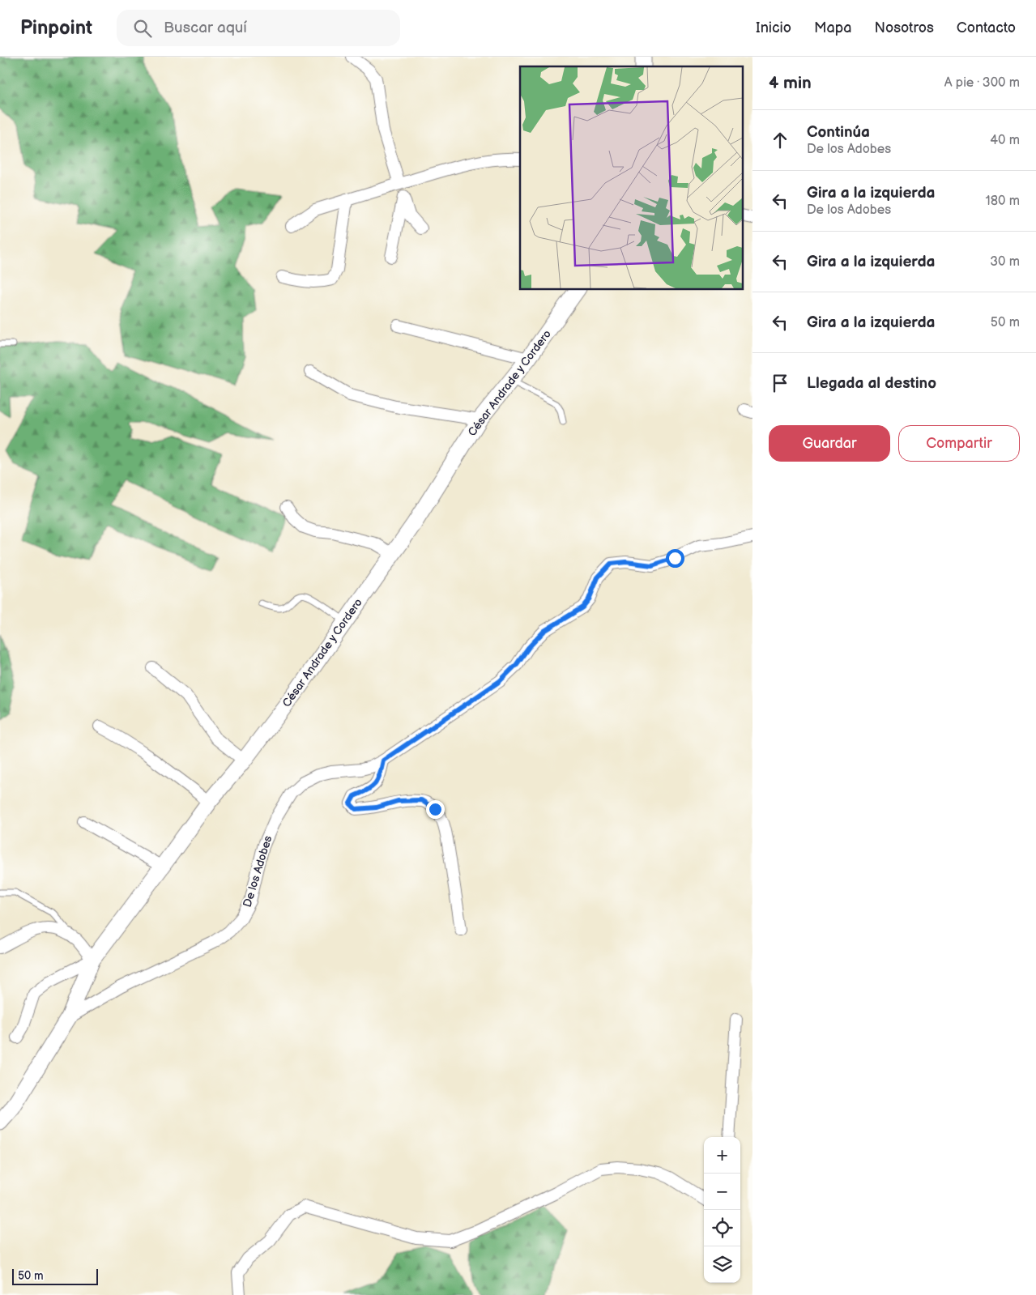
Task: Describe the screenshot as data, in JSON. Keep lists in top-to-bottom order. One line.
{"streets":{"street":["César Andrade y Cordero","De los Adobes"]},"crossings":[["César Andrade y Cordero","De los Adobes"]],"scale_bar":"50 m","page":{"header":"Pinpoint","search":"Buscar aquí","nav":["Inicio","Mapa","Nosotros","Contacto"],"heading":["4 min","A pie · 300 m"],"list":[["Continúa","De los Adobes","40 m"],["Gira a la izquierda","De los Adobes","180 m"],["Gira a la izquierda","30 m"],["Gira a la izquierda","50 m"],"Llegada al destino"],"buttons":["Guardar","Compartir"],"map_buttons":["+","−"],"scale":"50 m"}}
